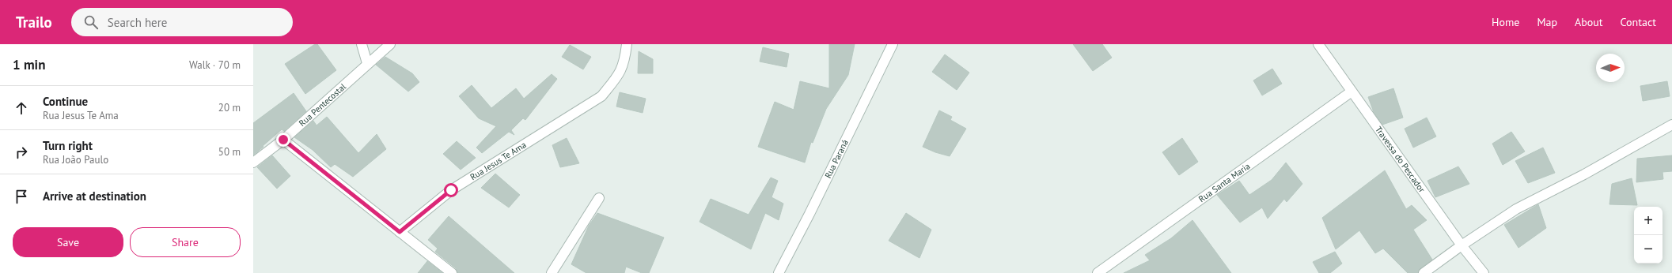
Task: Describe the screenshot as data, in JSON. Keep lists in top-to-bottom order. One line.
{"streets":{"street":["Rua Pentecostal","Rua Paraná","Travessa do Pescador","Rua Jesus Te Ama","Rua Santa Maria"]},"crossings":[["Travessa do Pescador","Rua Santa Maria"]],"north":"right","page":{"header":"Trailo","search":"Search here","nav":["Home","Map","About","Contact"],"heading":["1 min","Walk · 70 m"],"list":[["Continue","Rua Jesus Te Ama","20 m"],["Turn right","Rua João Paulo","50 m"],"Arrive at destination"],"map_buttons":["+","−"],"buttons":["Save","Share"]}}
